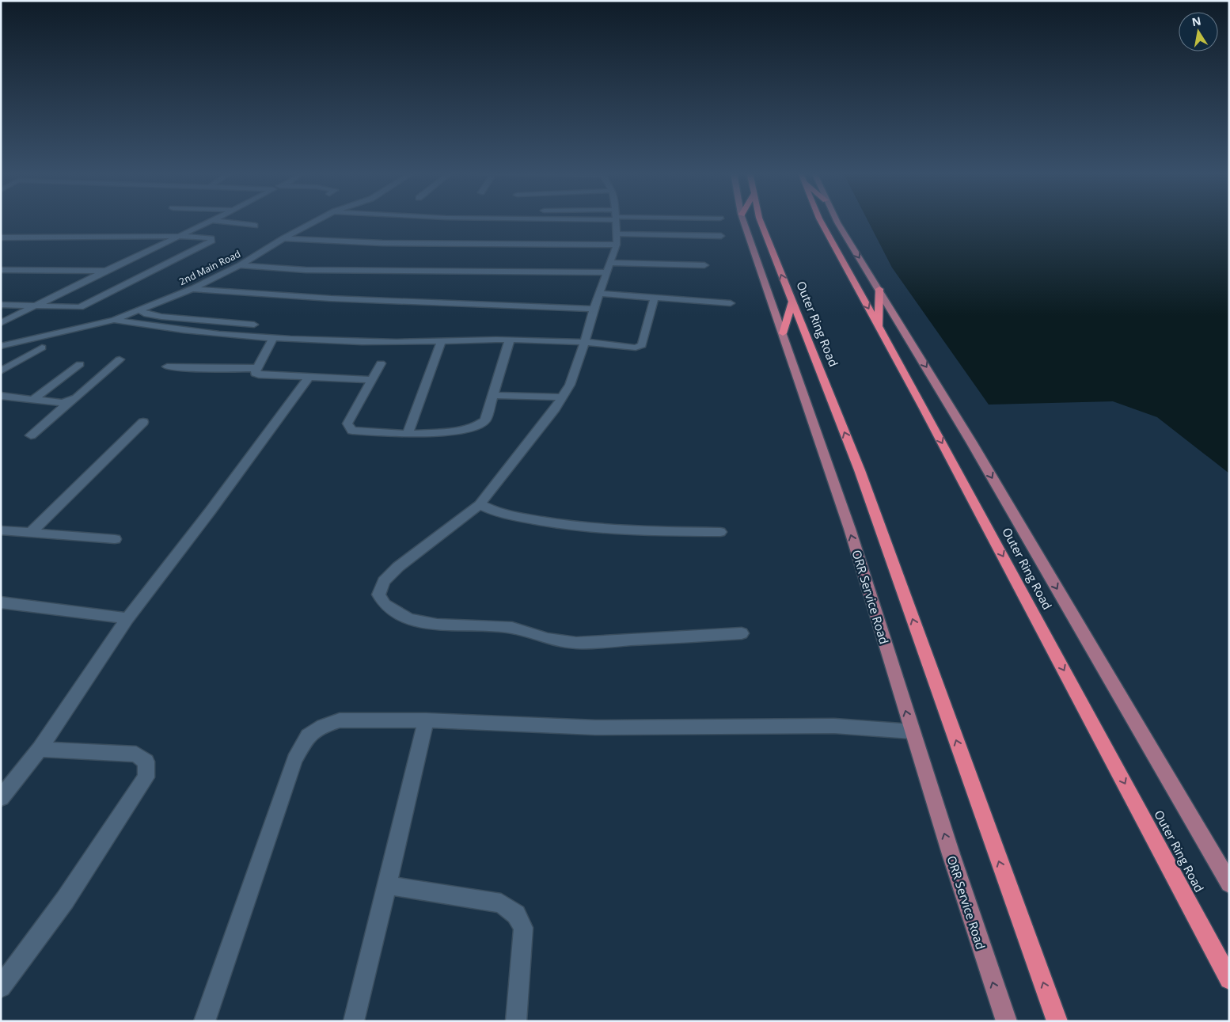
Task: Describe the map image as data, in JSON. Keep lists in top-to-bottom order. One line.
{"streets":{"highway":["Outer Ring Road"],"main road":["ORR Service Road"],"street":["2nd Main Road"]},"one_way":["ORR Service Road"],"north":"top"}
